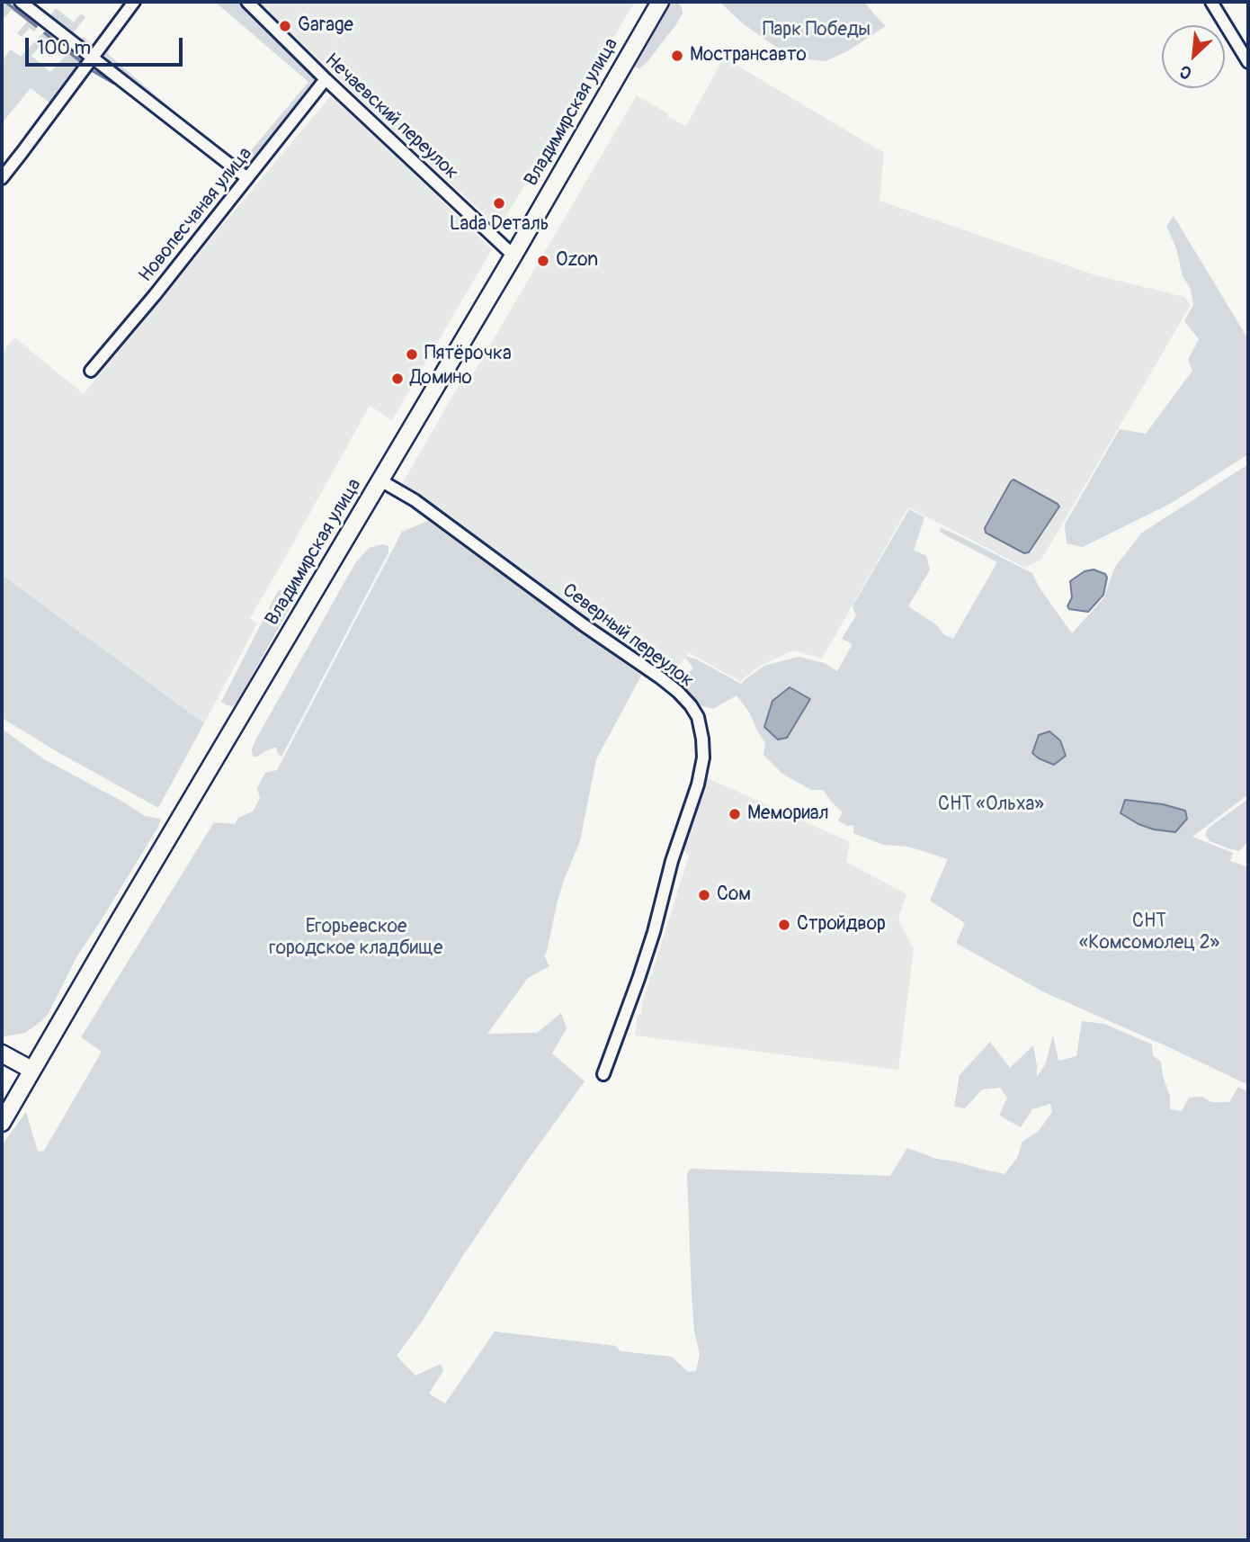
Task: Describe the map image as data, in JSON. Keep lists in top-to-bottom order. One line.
{"streets":{"street":["Владимирская улица","Нечаевский переулок","Новопесчаная улица","Северный переулок"]},"crossings":[["Владимирская улица","Нечаевский переулок"],["Владимирская улица","Северный переулок"],["Нечаевский переулок","Новопесчаная улица"]],"parks":["Парк Победы","СНТ «Ольха»","СНТ «Комсомолец 2»","Егорьевское городское кладбище"],"places":["Garage","Мострансавто","Lada Dеталь","Ozon","Пятёрочка","Домино","Мемориал","Сом","Стройдвор"],"scale_bar":"100 m","north":"bottom left"}
